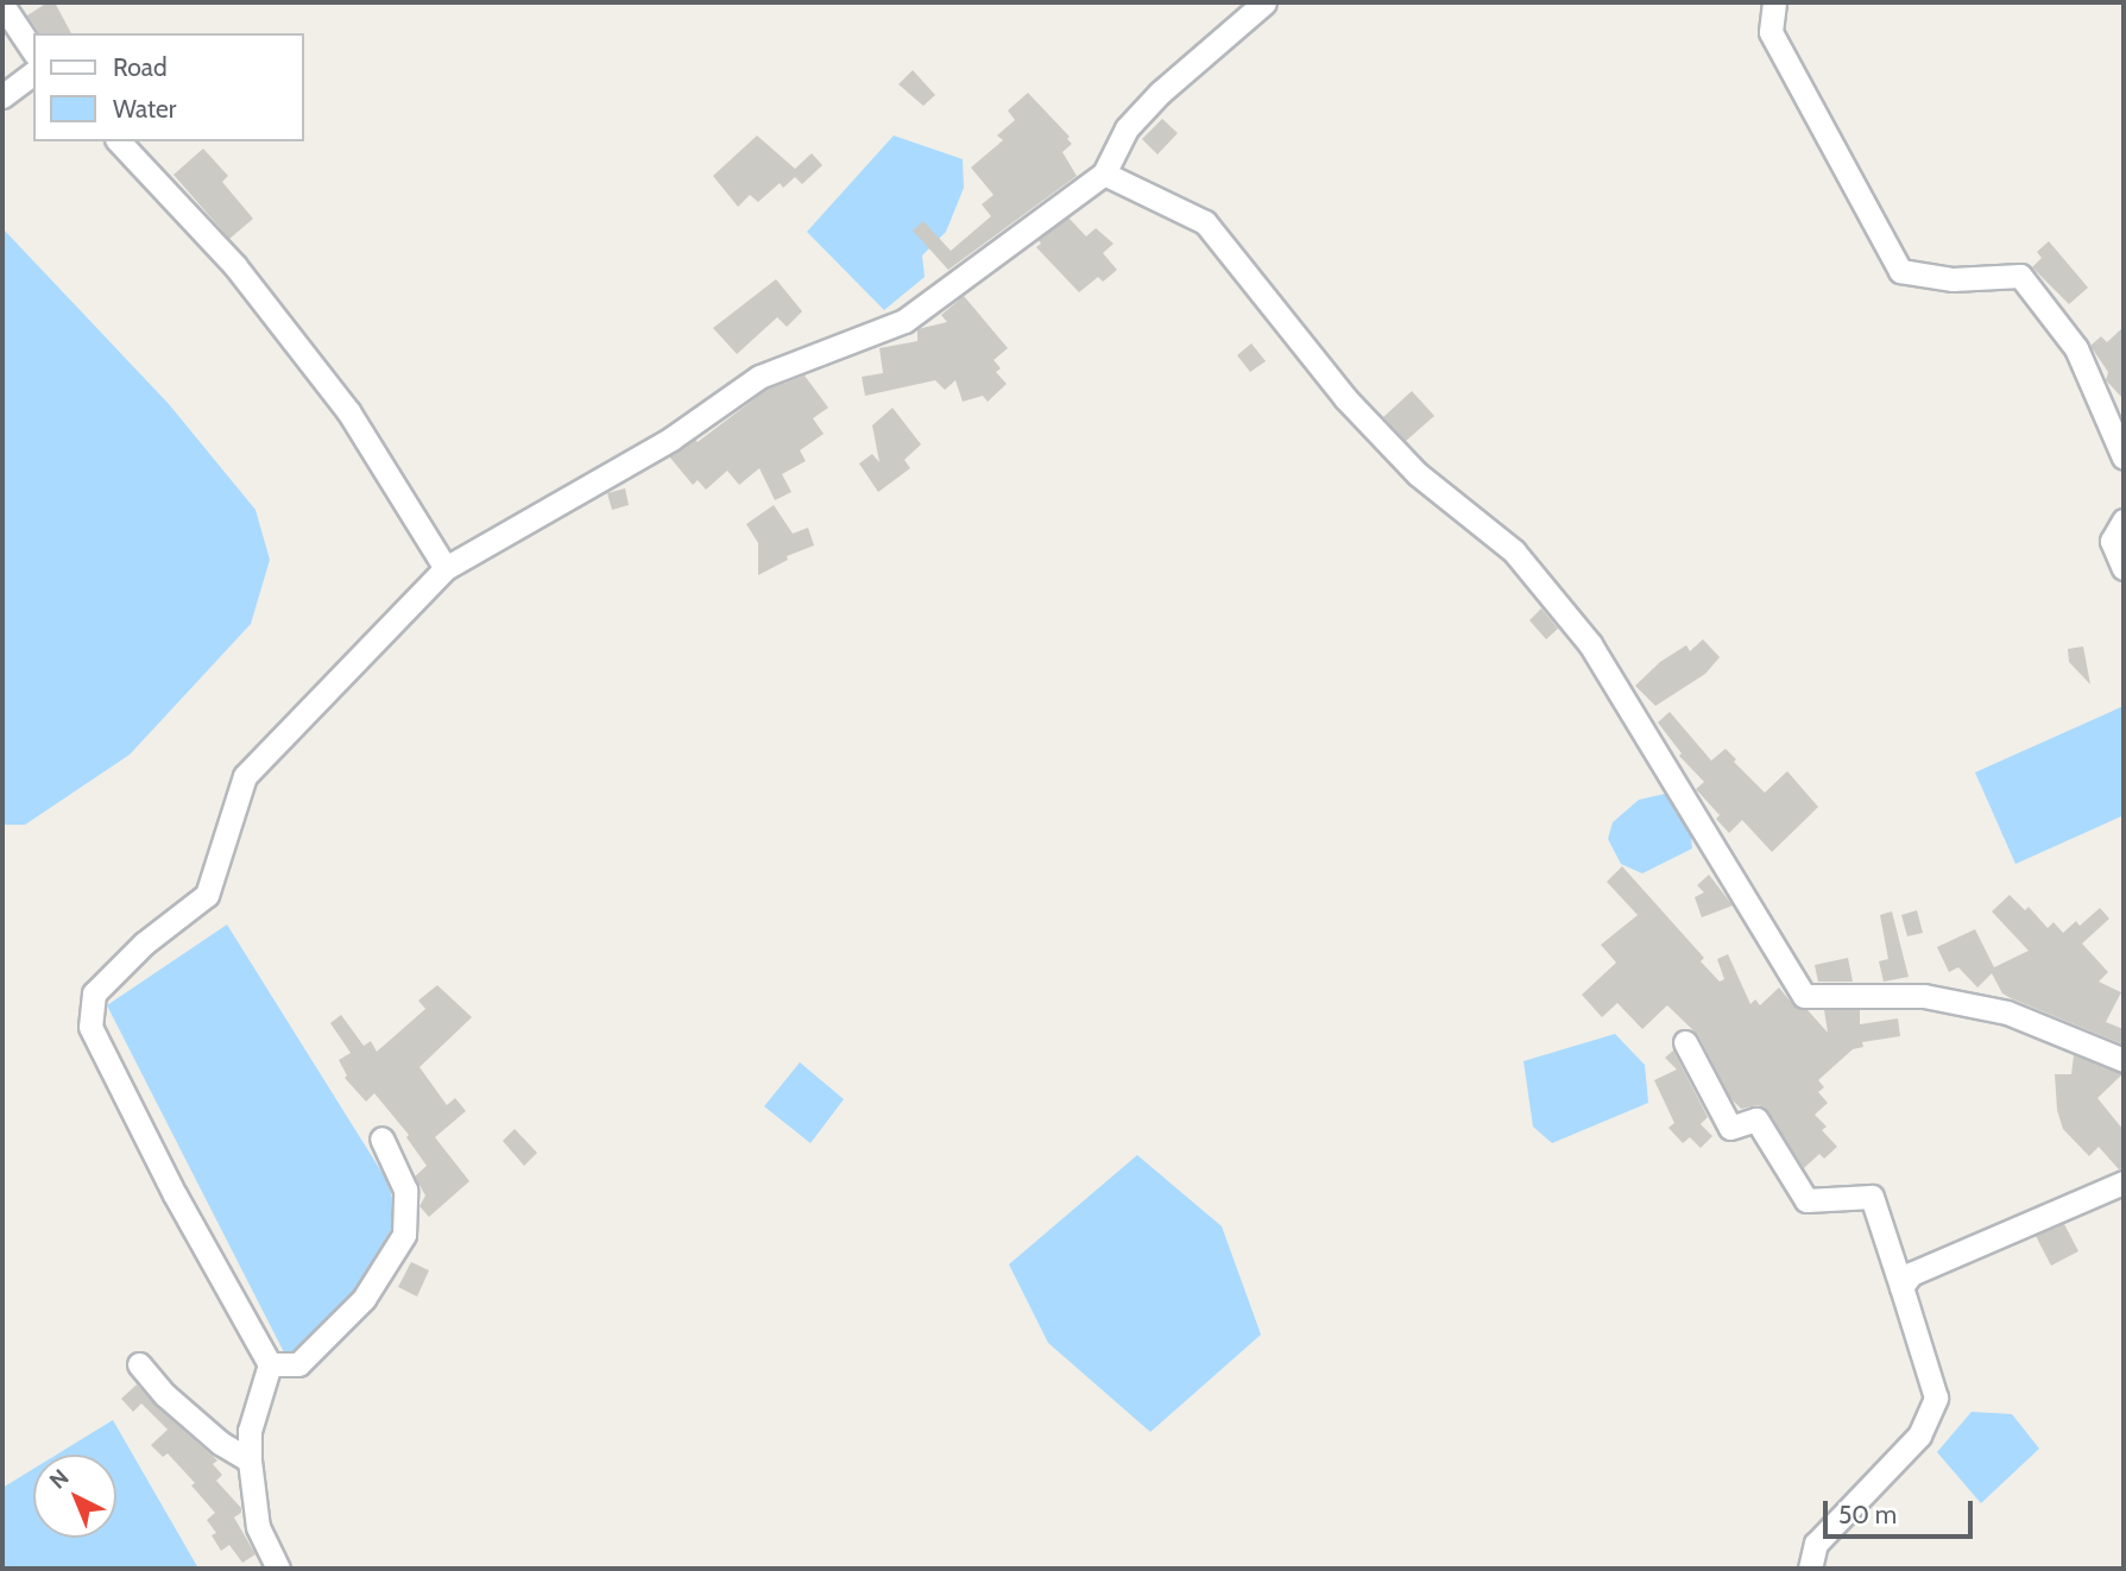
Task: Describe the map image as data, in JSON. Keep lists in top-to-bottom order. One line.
{"legend":["Road","Water"],"scale_bar":"50 m","north":"top left"}
